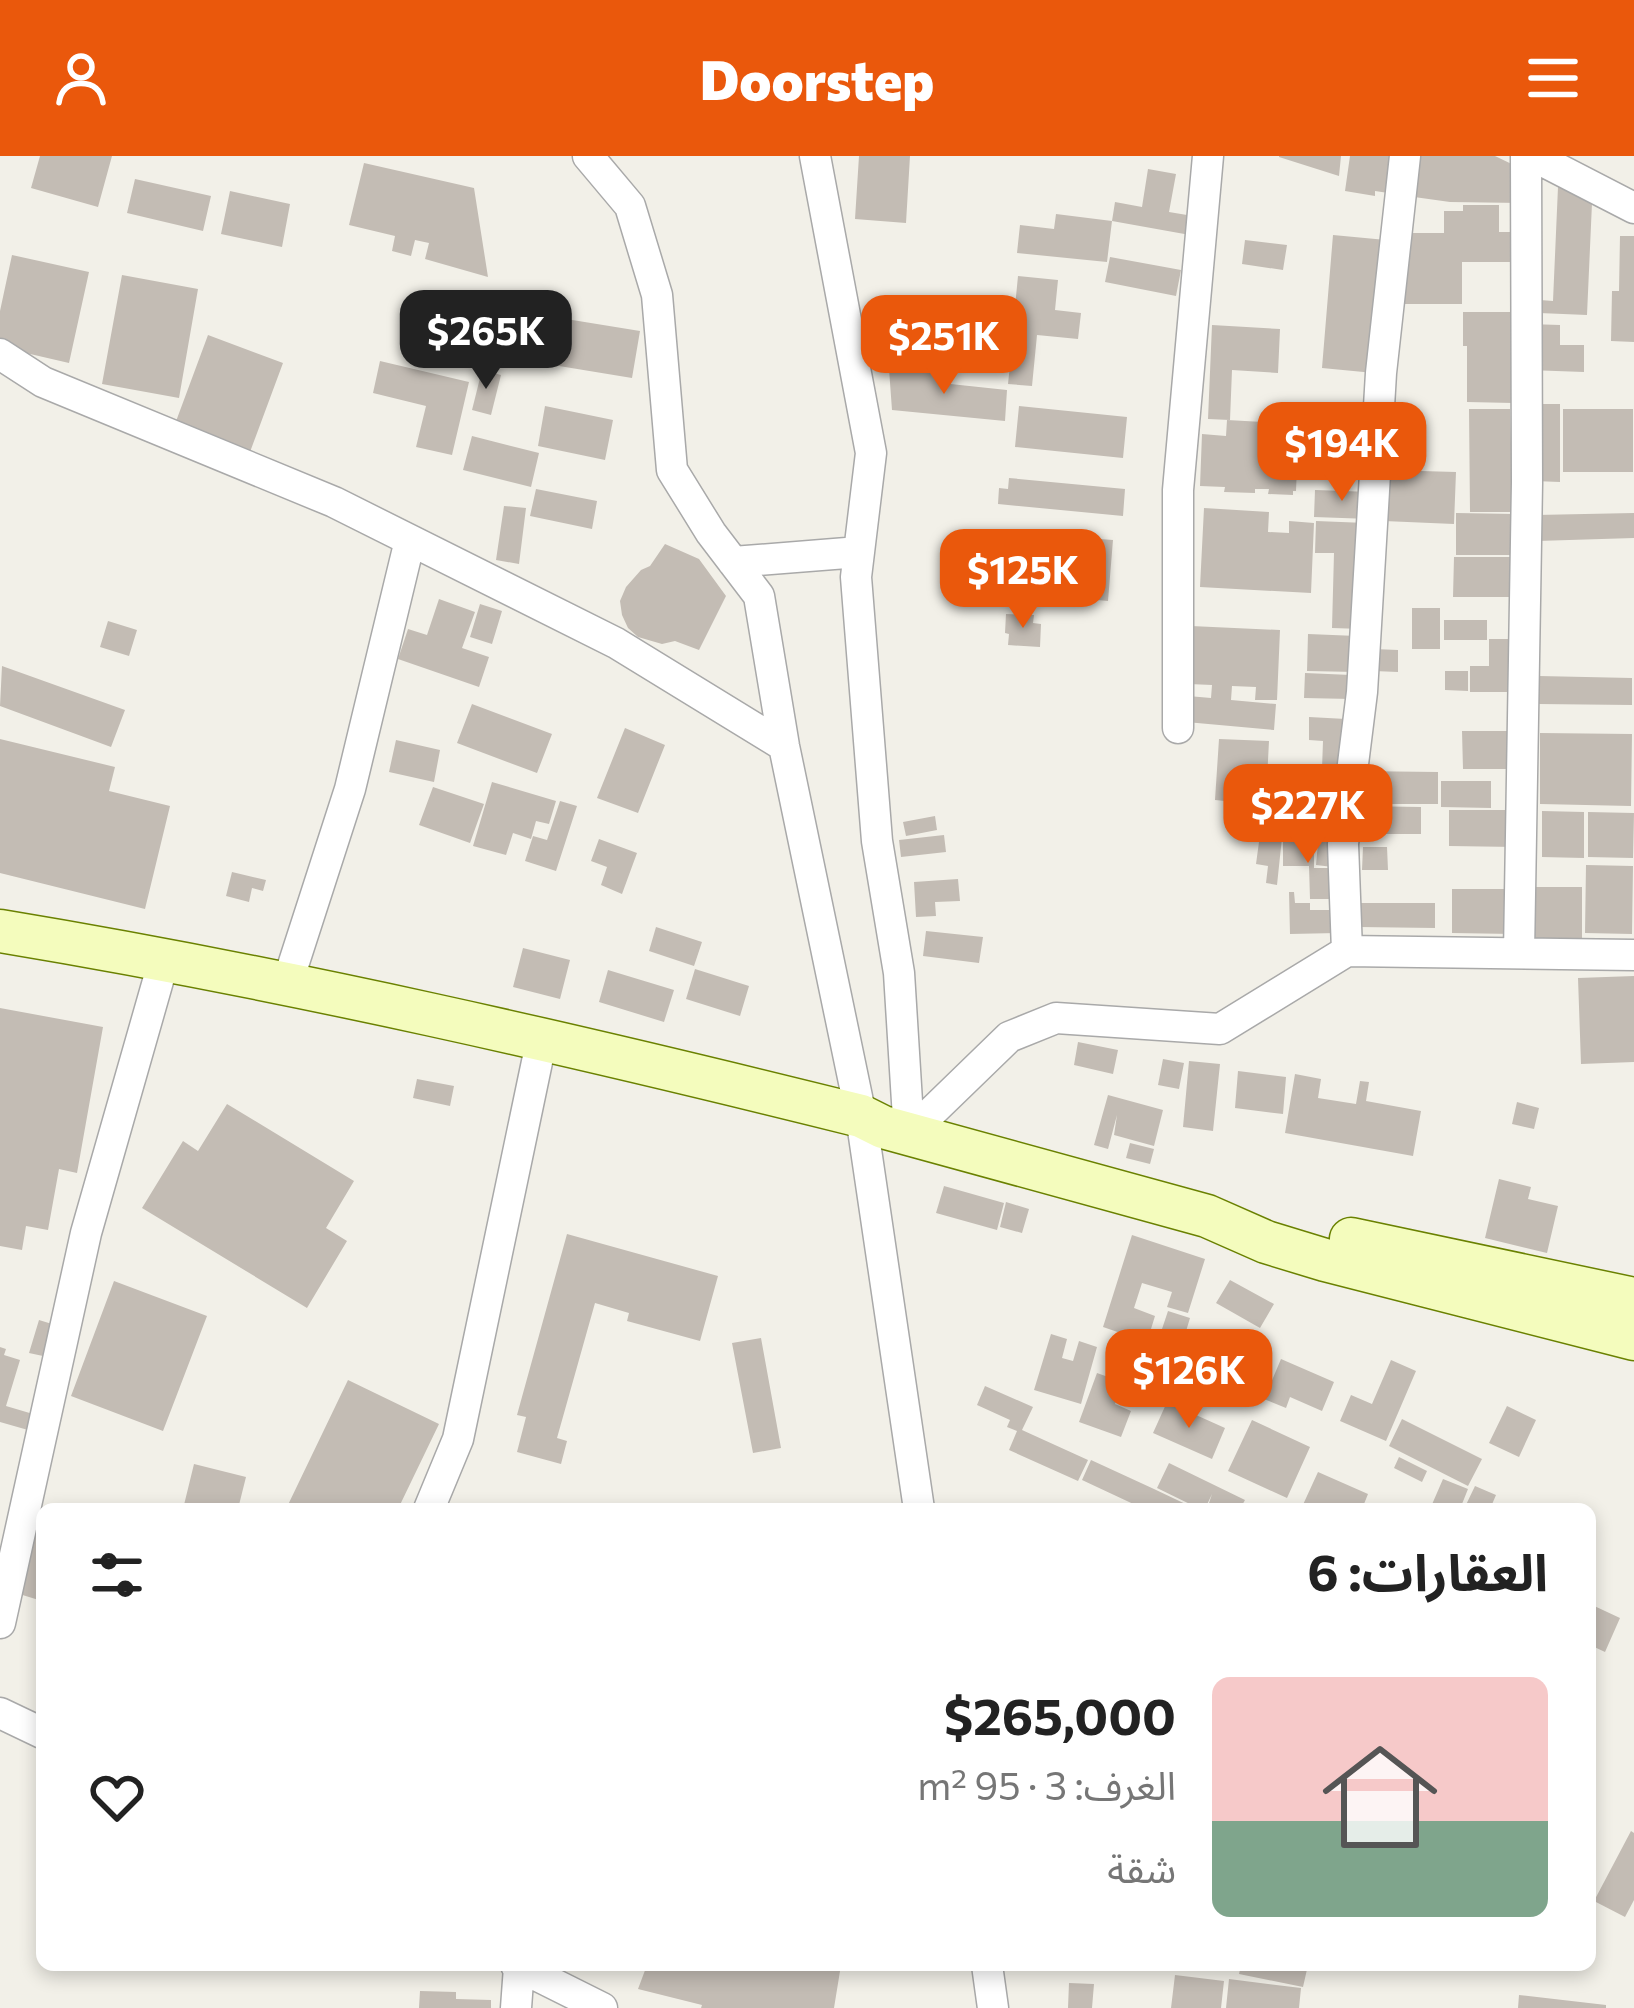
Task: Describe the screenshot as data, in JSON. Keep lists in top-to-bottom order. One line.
{"page":{"header":"Doorstep","price":["$265K","$251K","$194K","$125K","$227K","$126K"],"heading":"العقارات: 6","list":[{"name":"$265,000","note":"الغرف: 3 · 95 m² · شقة"}]}}
